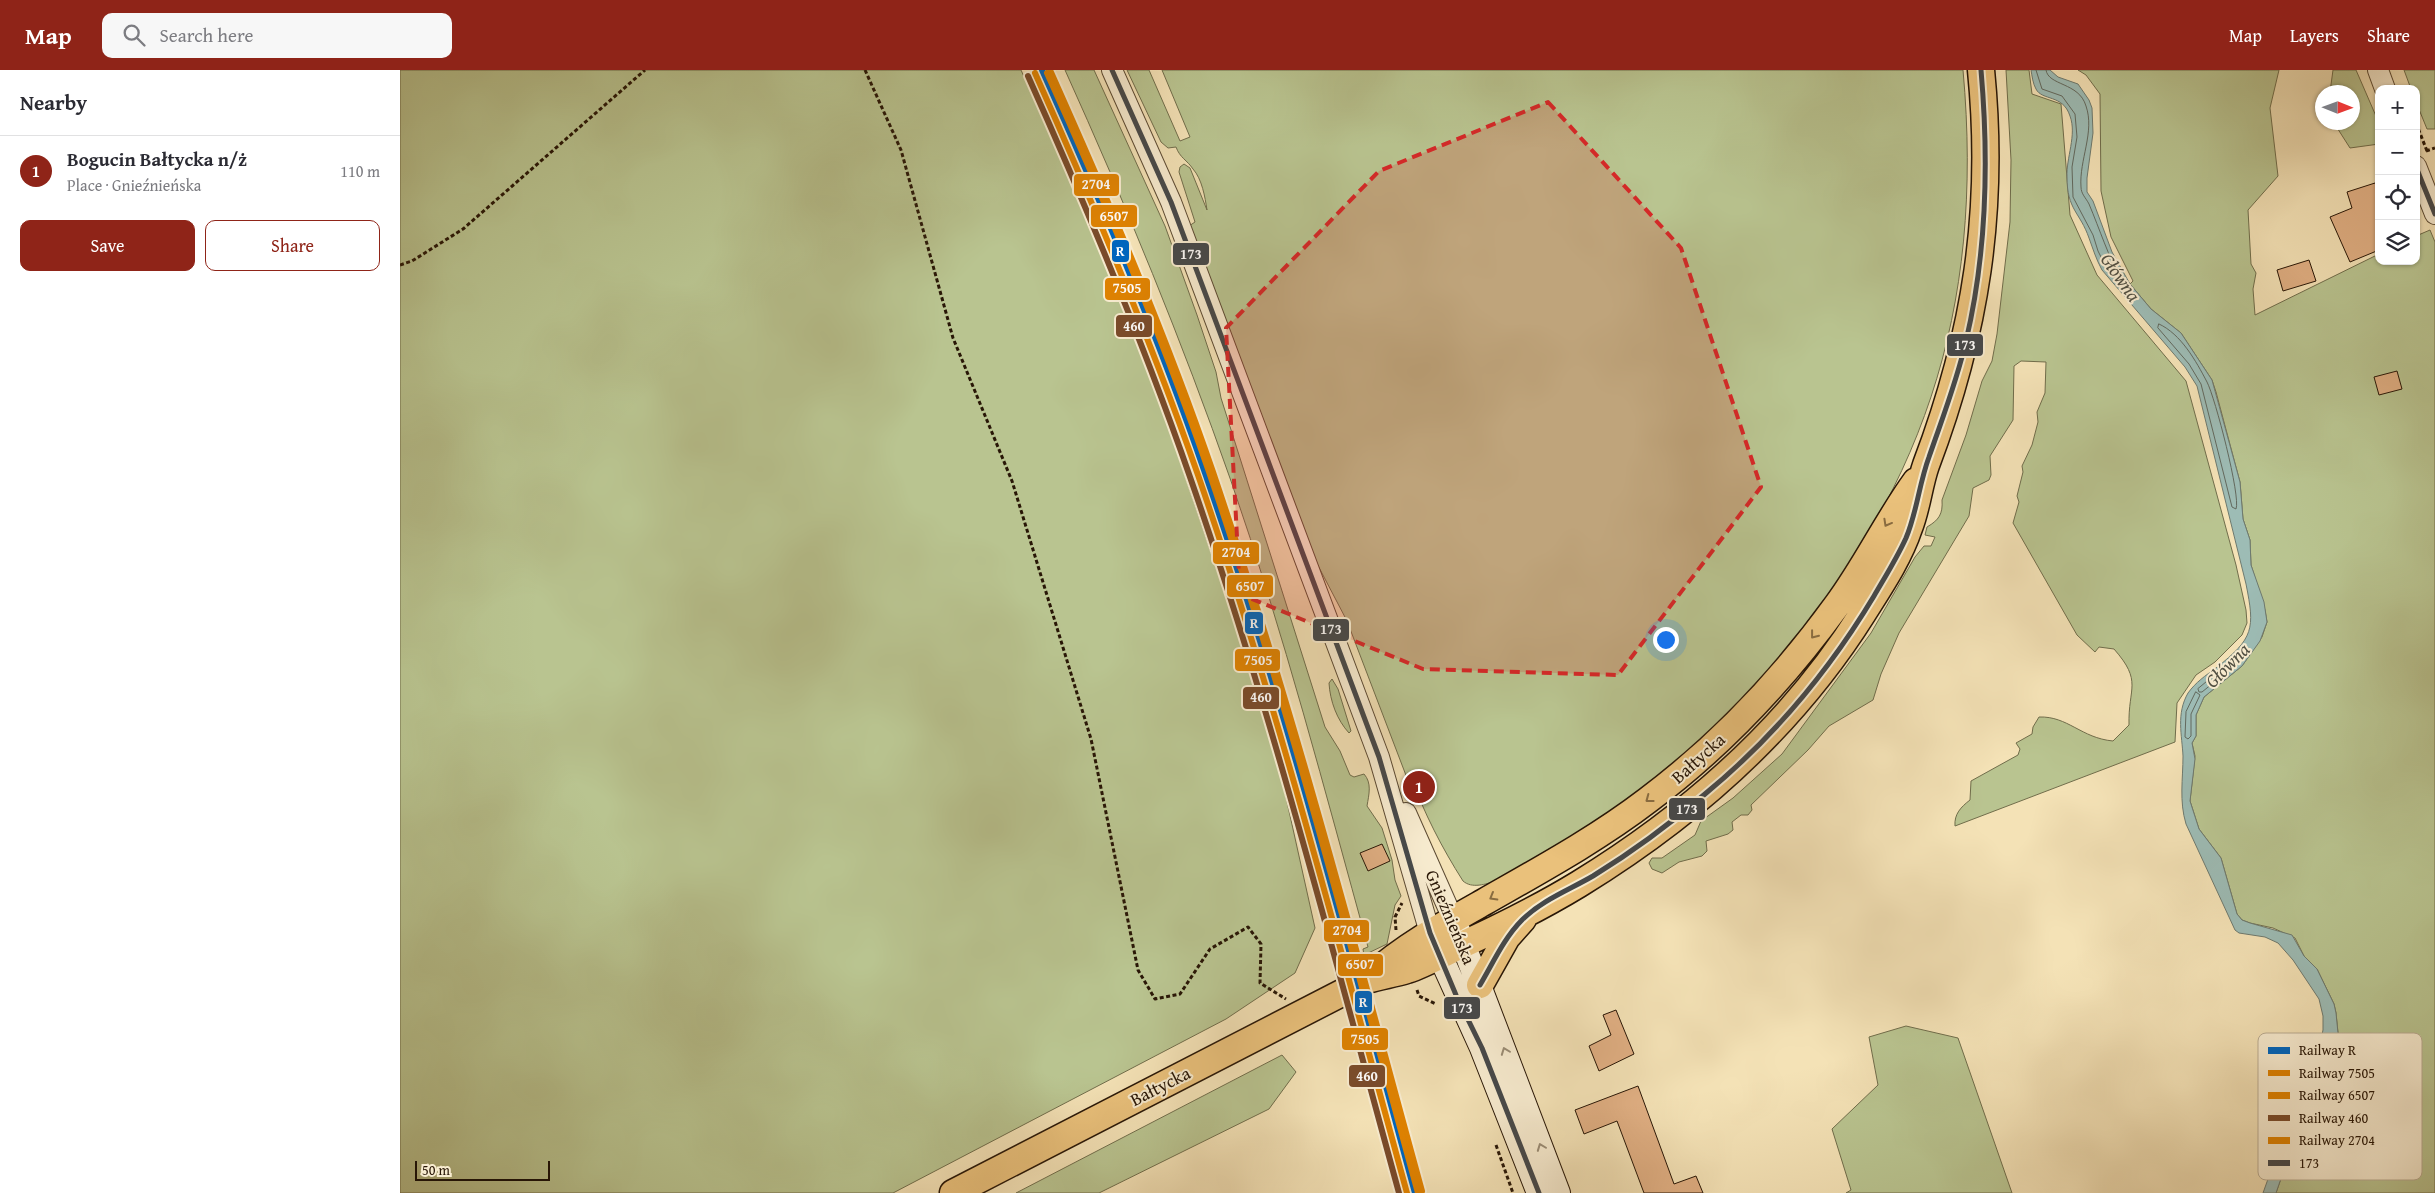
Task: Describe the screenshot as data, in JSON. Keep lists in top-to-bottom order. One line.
{"streets":{"main road":["Bałtycka","Gnieźnieńska"]},"crossings":[["Bałtycka","Gnieźnieńska"]],"water":["Główna"],"lines":["rail line R","rail line 6507","transit line 173","rail line 7505","rail line 2704","rail line 460"],"legend":["Railway R","Railway 7505","Railway 6507","Railway 460","Railway 2704","173"],"scale_bar":"50 m","north":"right","page":{"header":"Map","search":"Search here","nav":["Map","Layers","Share"],"heading":"Nearby","map_buttons":["+","−"],"list":[{"mark":"1","name":"Bogucin Bałtycka n/ż","note":"Place · Gnieźnieńska","value":"110 m"}],"buttons":["Save","Share"],"pins":"1","scale":"50 m"}}
